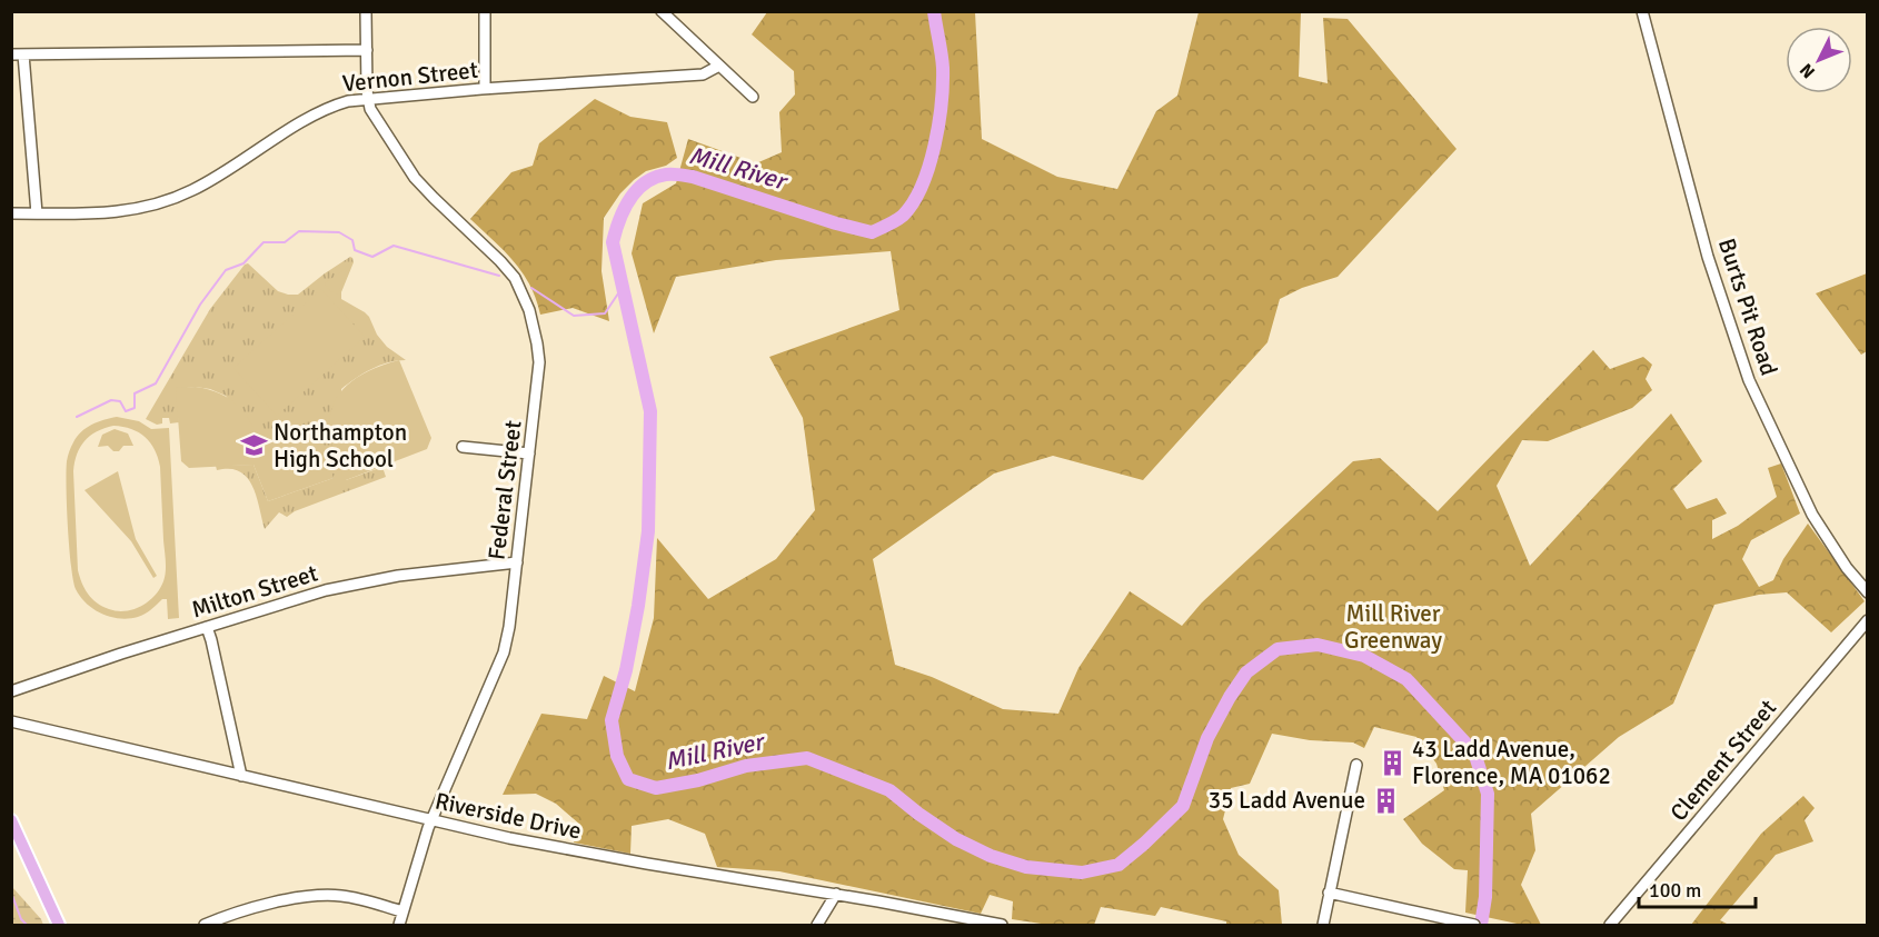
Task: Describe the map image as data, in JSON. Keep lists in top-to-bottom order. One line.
{"streets":{"street":["Vernon Street","Burts Pit Road","Federal Street","Milton Street","Clement Street","Riverside Drive"]},"crossings":[["Vernon Street","Federal Street"],["Federal Street","Milton Street"],["Federal Street","Riverside Drive"]],"water":["Mill River"],"parks":["Mill River Greenway"],"places":{"school or university":["Northampton High School"],"building":["43 Ladd Avenue, Florence, MA 01062","35 Ladd Avenue"]},"scale_bar":"100 m","north":"bottom left"}
